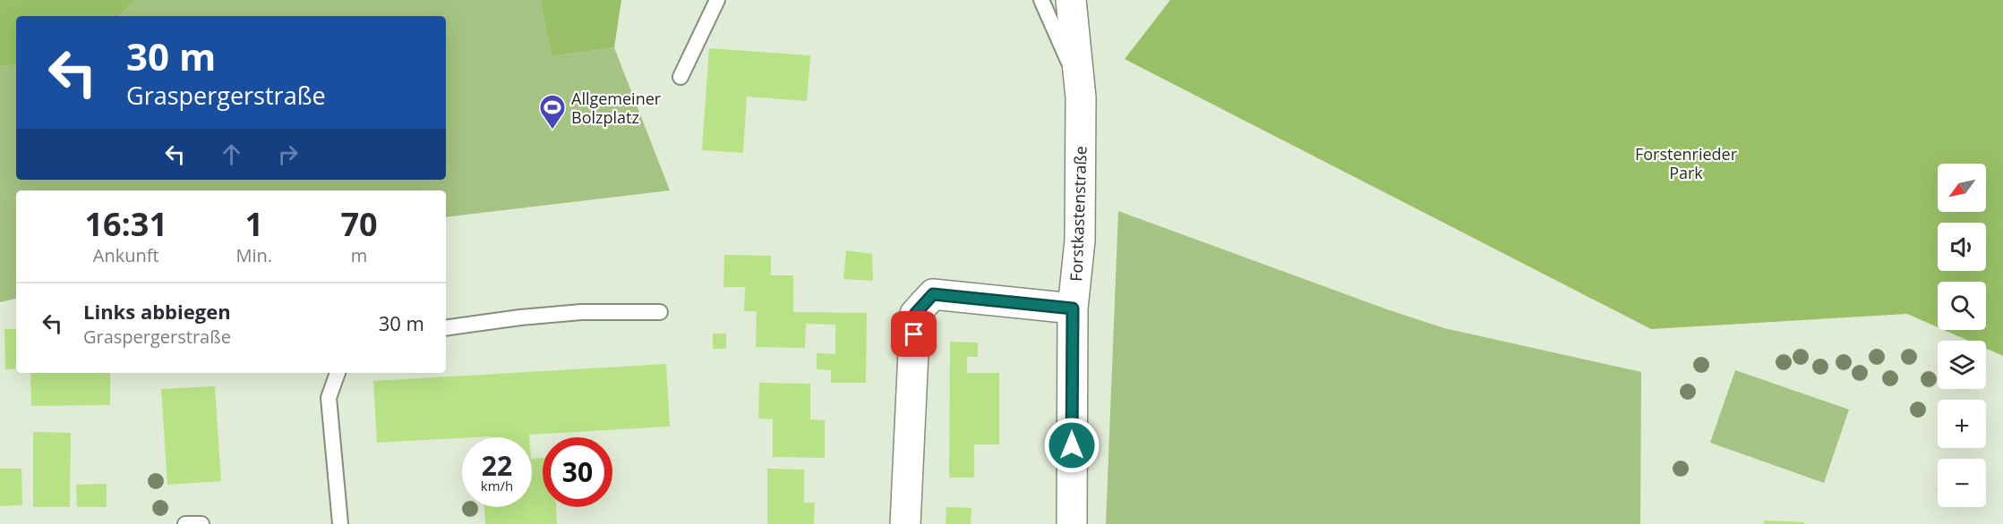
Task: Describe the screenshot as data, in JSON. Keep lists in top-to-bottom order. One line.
{"streets":{"street":["Forstkastenstraße"]},"parks":["Forstenrieder Park"],"places":{"sports":["Allgemeiner Bolzplatz"]},"north":"bottom left","page":{"turn":["30 m","Graspergerstraße"],"map_buttons":["+","−"],"eta":["16:31","Ankunft","1","Min.","70","m"],"list":[{"name":"Links abbiegen","note":"Graspergerstraße","value":"30 m"}],"speed":"22 km/h","limit":"30"}}
